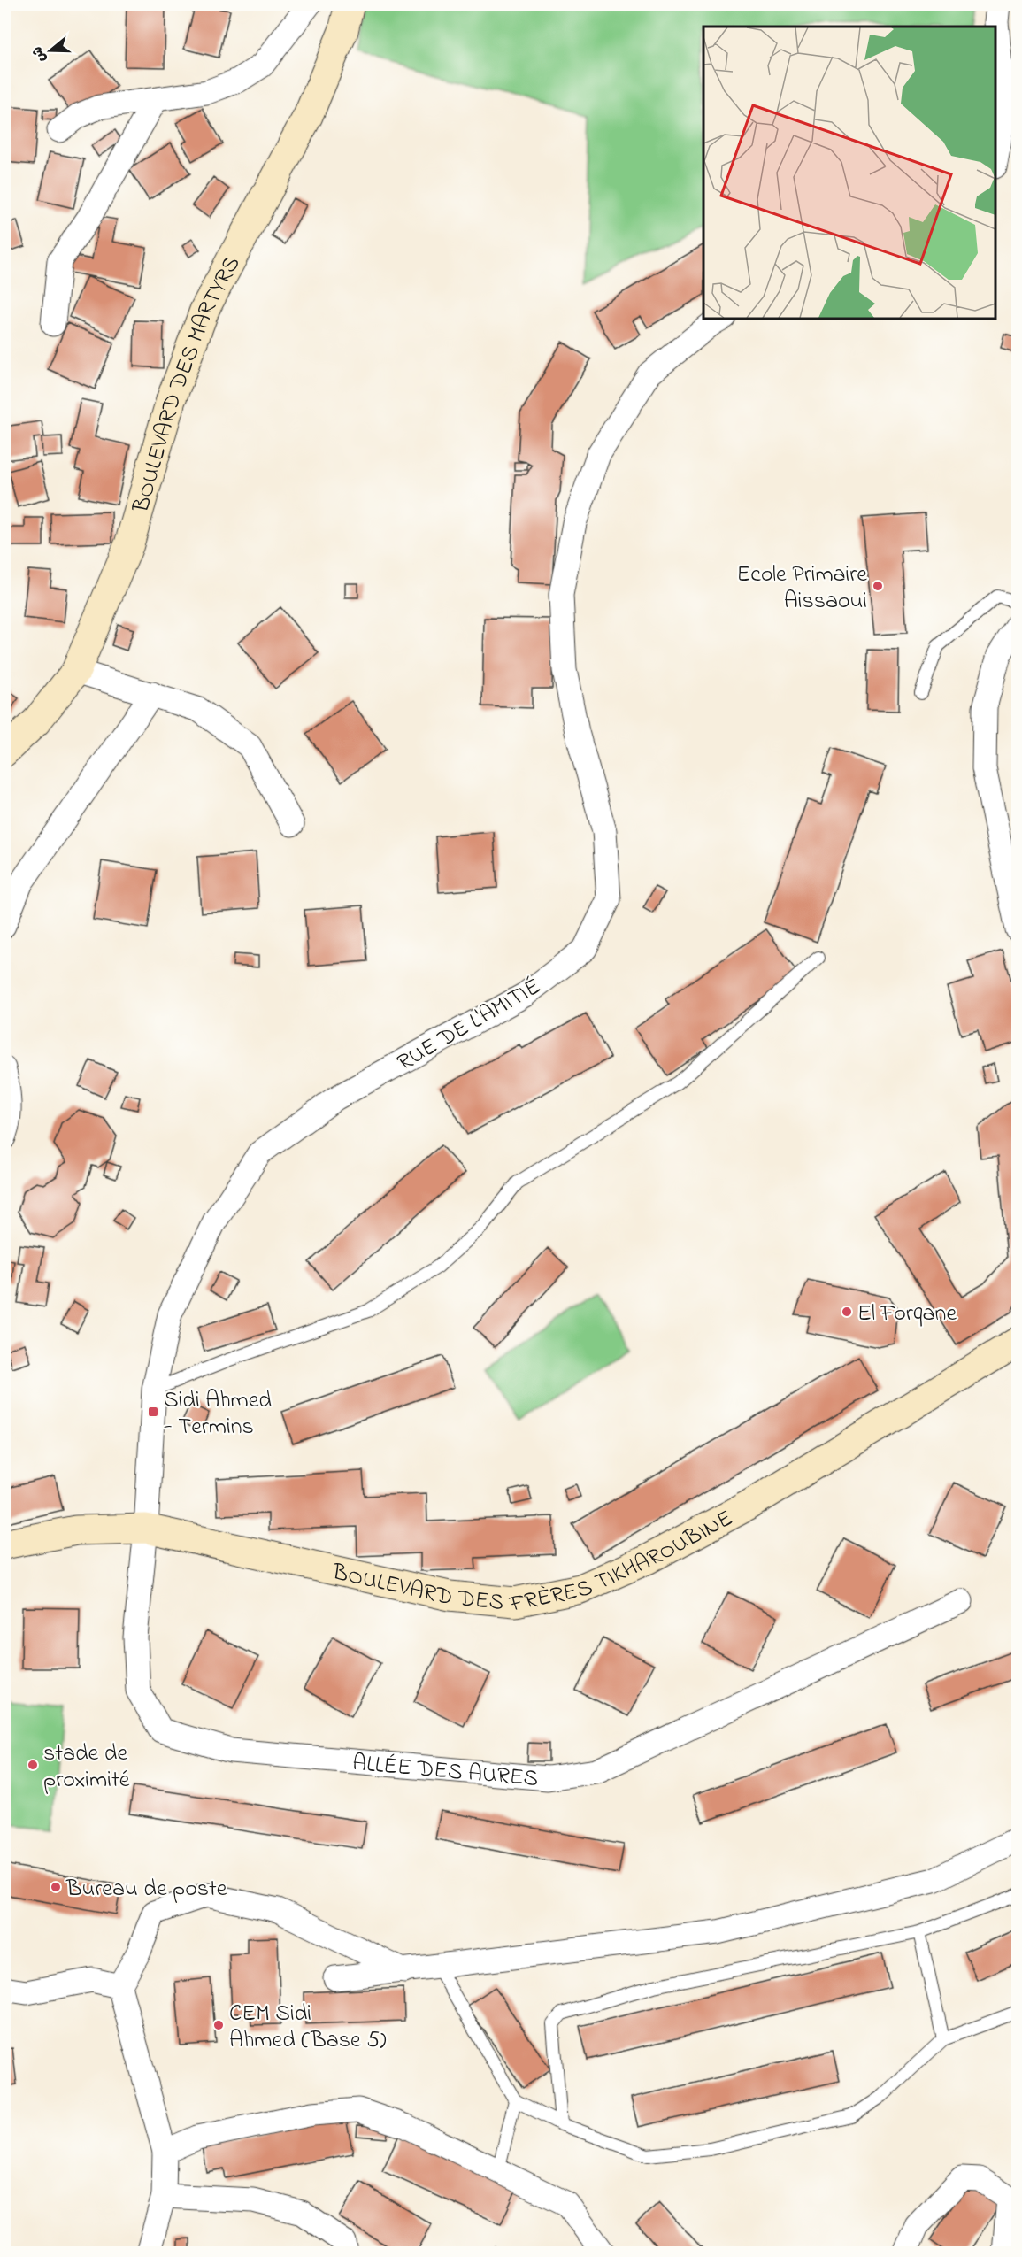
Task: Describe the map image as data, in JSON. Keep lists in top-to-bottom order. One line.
{"streets":{"street":["BOULEVARD DES MARTYRS","RUE DE L'AMITIÉ","BOULEVARD DES FRÈRES TIKHAROUBINE","ALLÉE DES AURES"]},"crossings":[["RUE DE L'AMITIÉ","BOULEVARD DES FRÈRES TIKHAROUBINE"],["RUE DE L'AMITIÉ","ALLÉE DES AURES"],["BOULEVARD DES FRÈRES TIKHAROUBINE","ALLÉE DES AURES"]],"places":{"other":["Ecole Primaire Aissaoui","El Forqane","stade de proximité","Bureau de poste","CEM Sidi Ahmed (Base 5)"],"transit":["Sidi Ahmed - Termins"]},"north":"left"}
